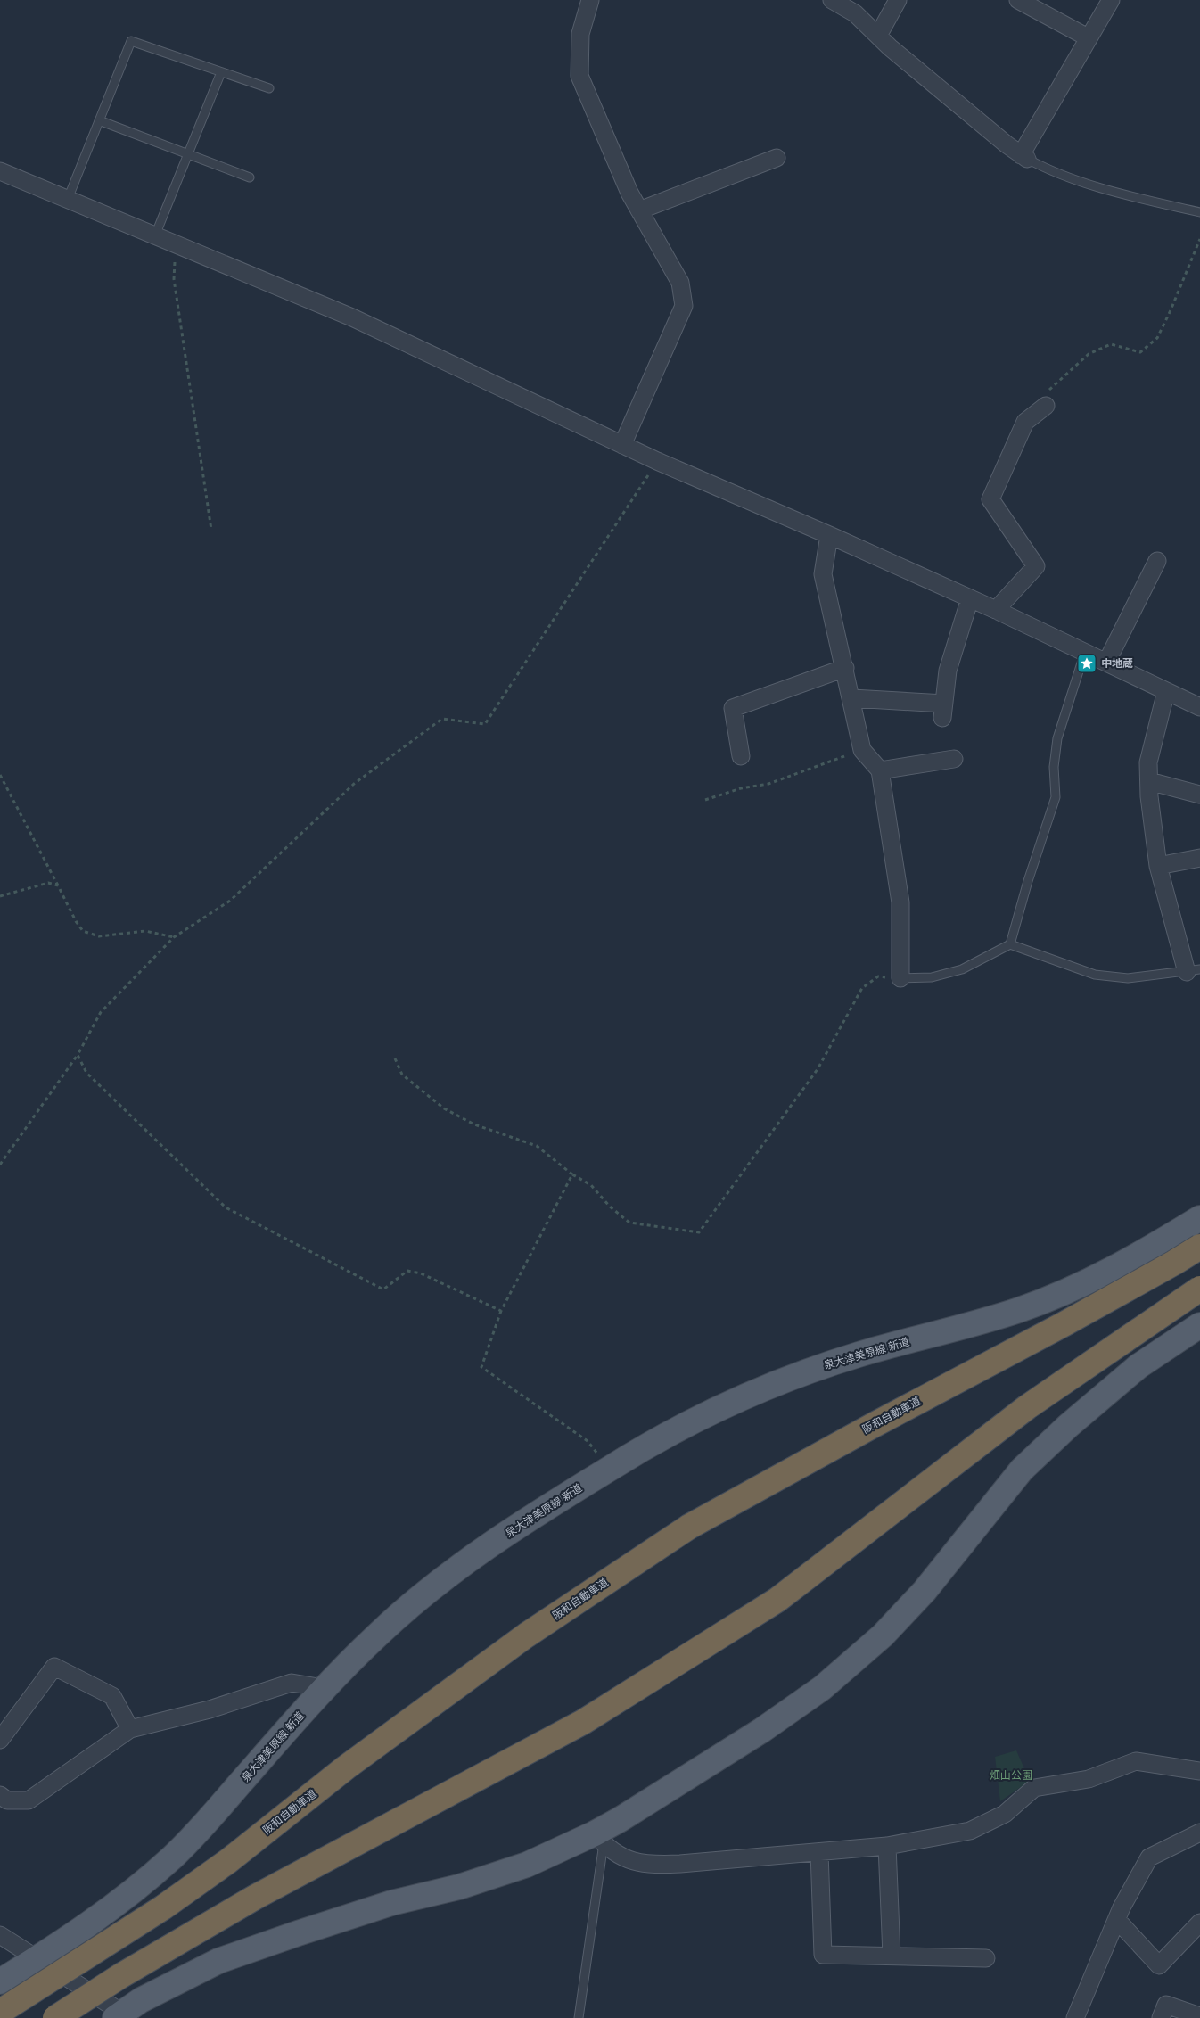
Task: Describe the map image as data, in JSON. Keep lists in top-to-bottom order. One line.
{"streets":{"highway":["阪和自動車道"],"main road":["泉大津美原線 新道"]},"parks":["畑山公園"],"places":{"place":["中地蔵"]}}
